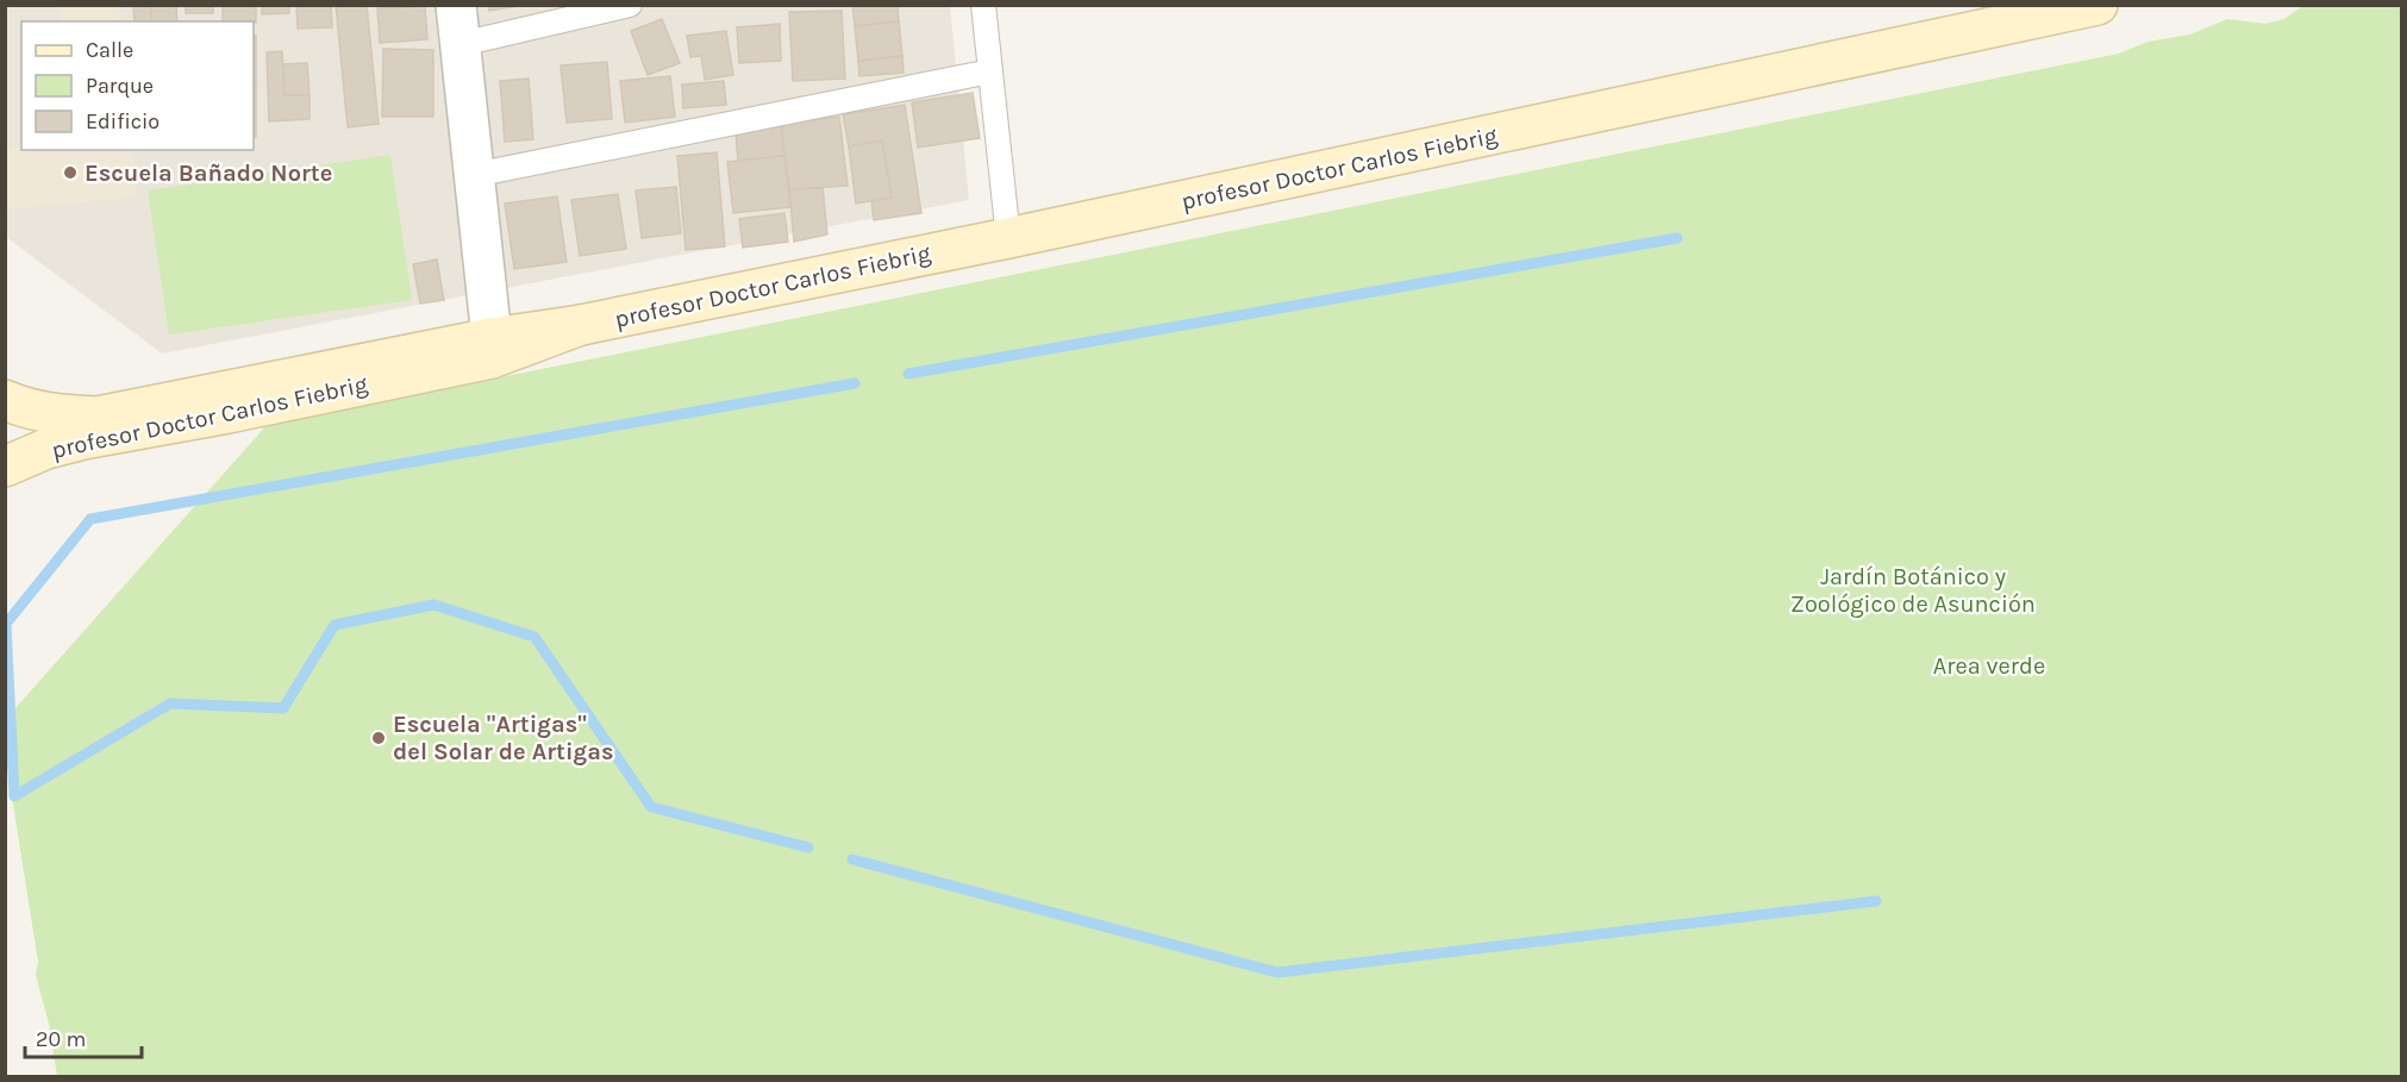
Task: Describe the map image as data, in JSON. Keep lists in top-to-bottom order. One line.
{"streets":{"street":["profesor Doctor Carlos Fiebrig"]},"parks":["Jardín Botánico y Zoológico de Asunción","Area verde"],"places":["Escuela Bañado Norte","Escuela \"Artigas\" del Solar de Artigas"],"legend":["Calle","Parque","Edificio"],"scale_bar":"20 m"}
